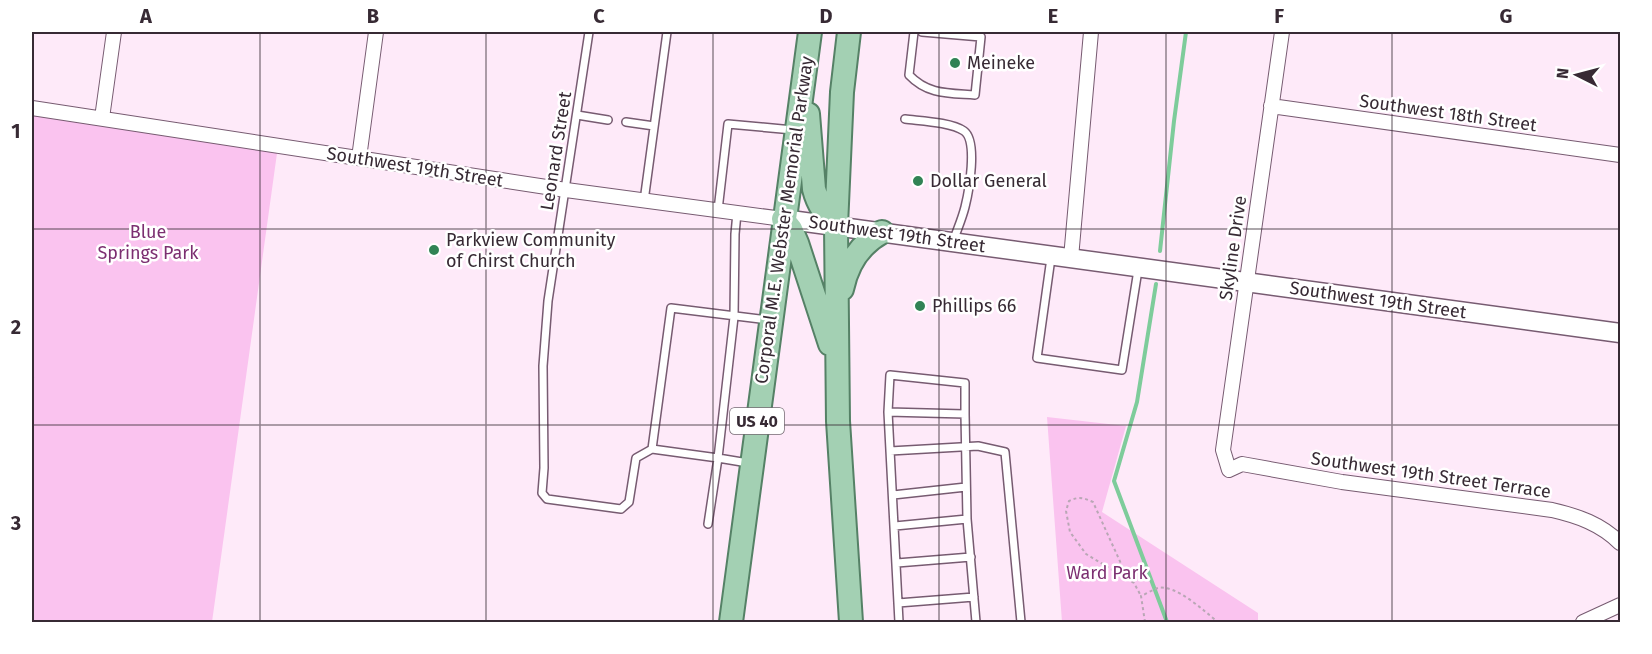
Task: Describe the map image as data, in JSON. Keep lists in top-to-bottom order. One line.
{"streets":{"main road":["Corporal M.E. Webster Memorial Parkway","US 40"],"street":["Southwest 18th Street","Southwest 19th Street","Skyline Drive","Southwest 19th Street Terrace"],"lane":["Leonard Street"]},"crossings":[["Southwest 18th Street","Skyline Drive"],["Leonard Street","Southwest 19th Street"],["Southwest 19th Street","Corporal M.E. Webster Memorial Parkway"],["Southwest 19th Street","Skyline Drive"],["Skyline Drive","Southwest 19th Street Terrace"]],"parks":["Blue Springs Park","Ward Park"],"places":["Meineke","Dollar General","Parkview Community of Chirst Church","Phillips 66"],"north":"left","grid":{"columns":["A","B","C","D","E","F","G"],"rows":["1","2","3"]}}
